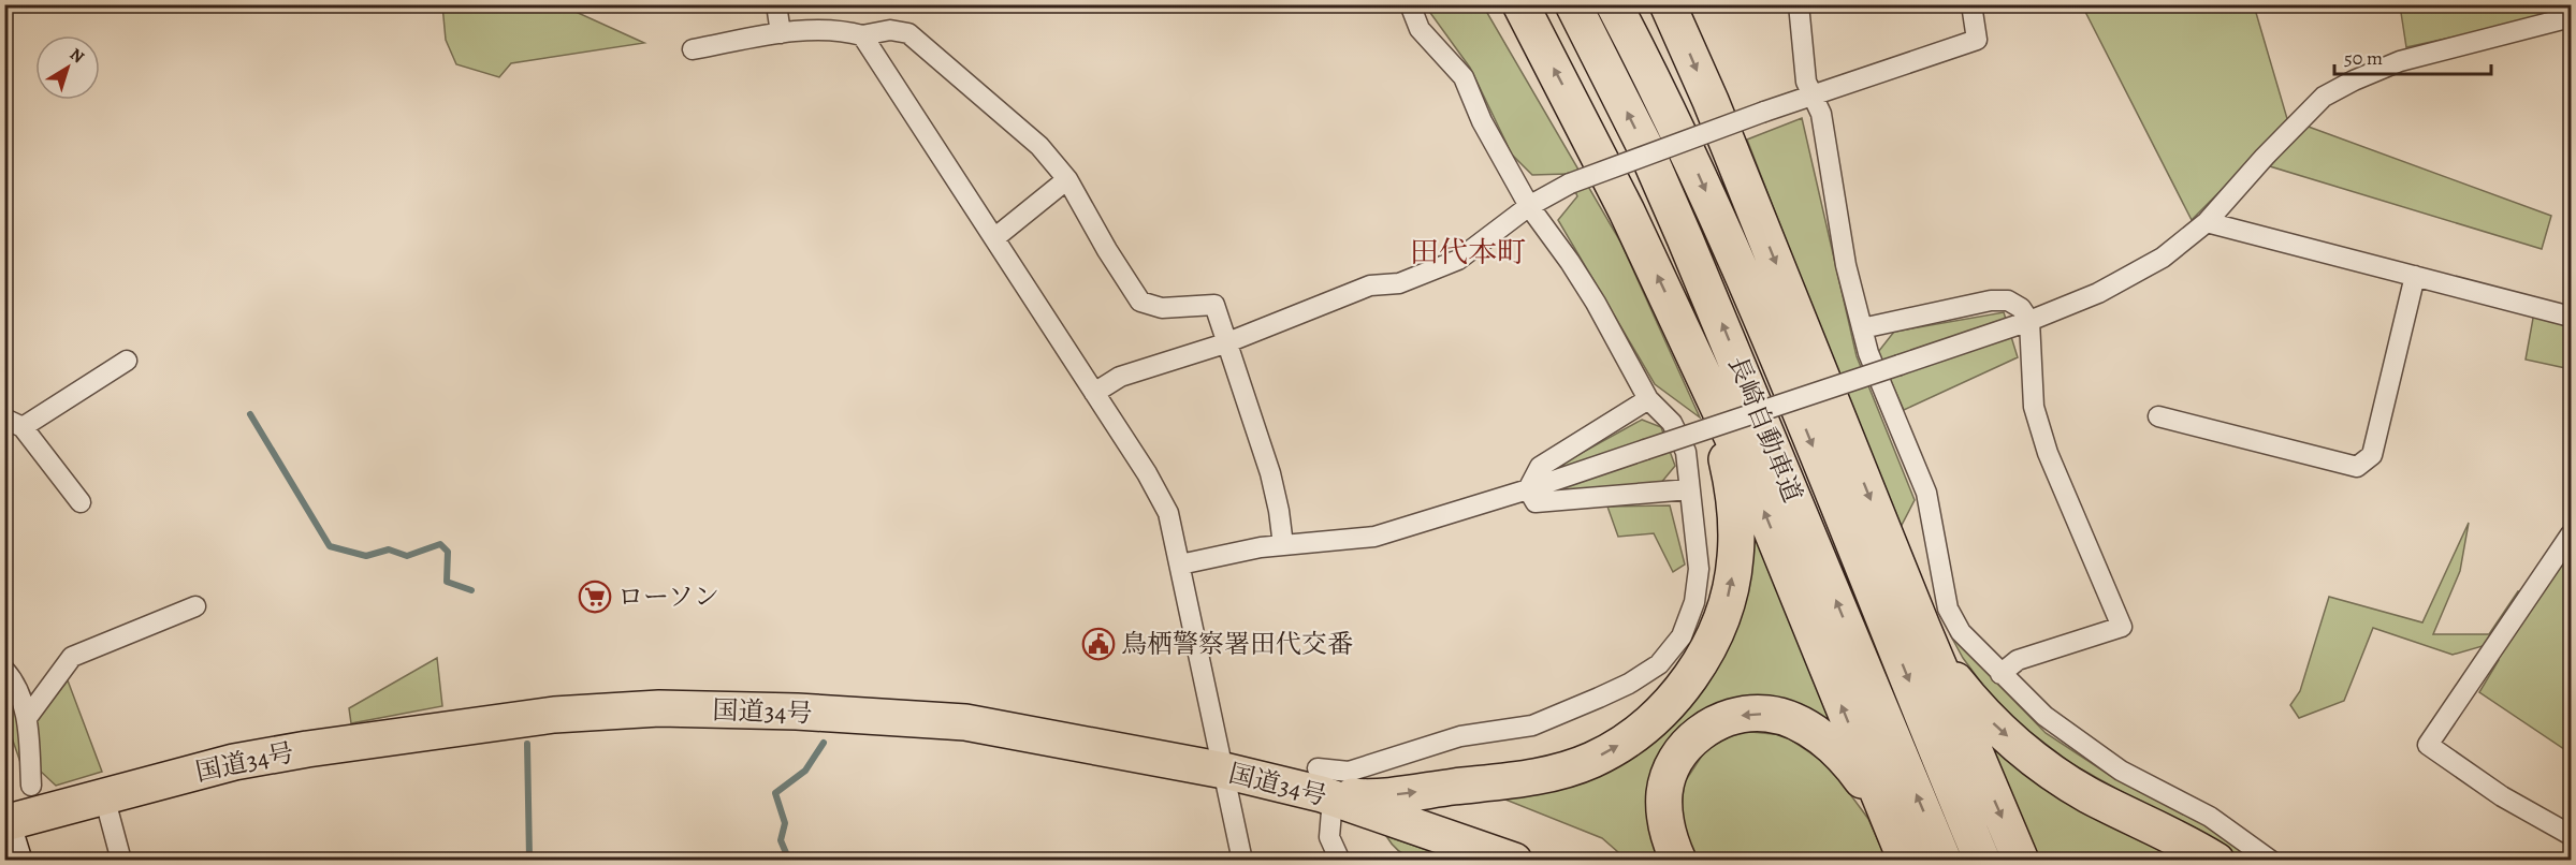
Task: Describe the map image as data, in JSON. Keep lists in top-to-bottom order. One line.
{"streets":{"highway":["長崎自動車道","国道34号"]},"districts":["田代本町"],"places":{"supermarket":["ローソン"],"public building":["鳥栖警察署田代交番"]},"scale_bar":"50 m","north":"top right"}
